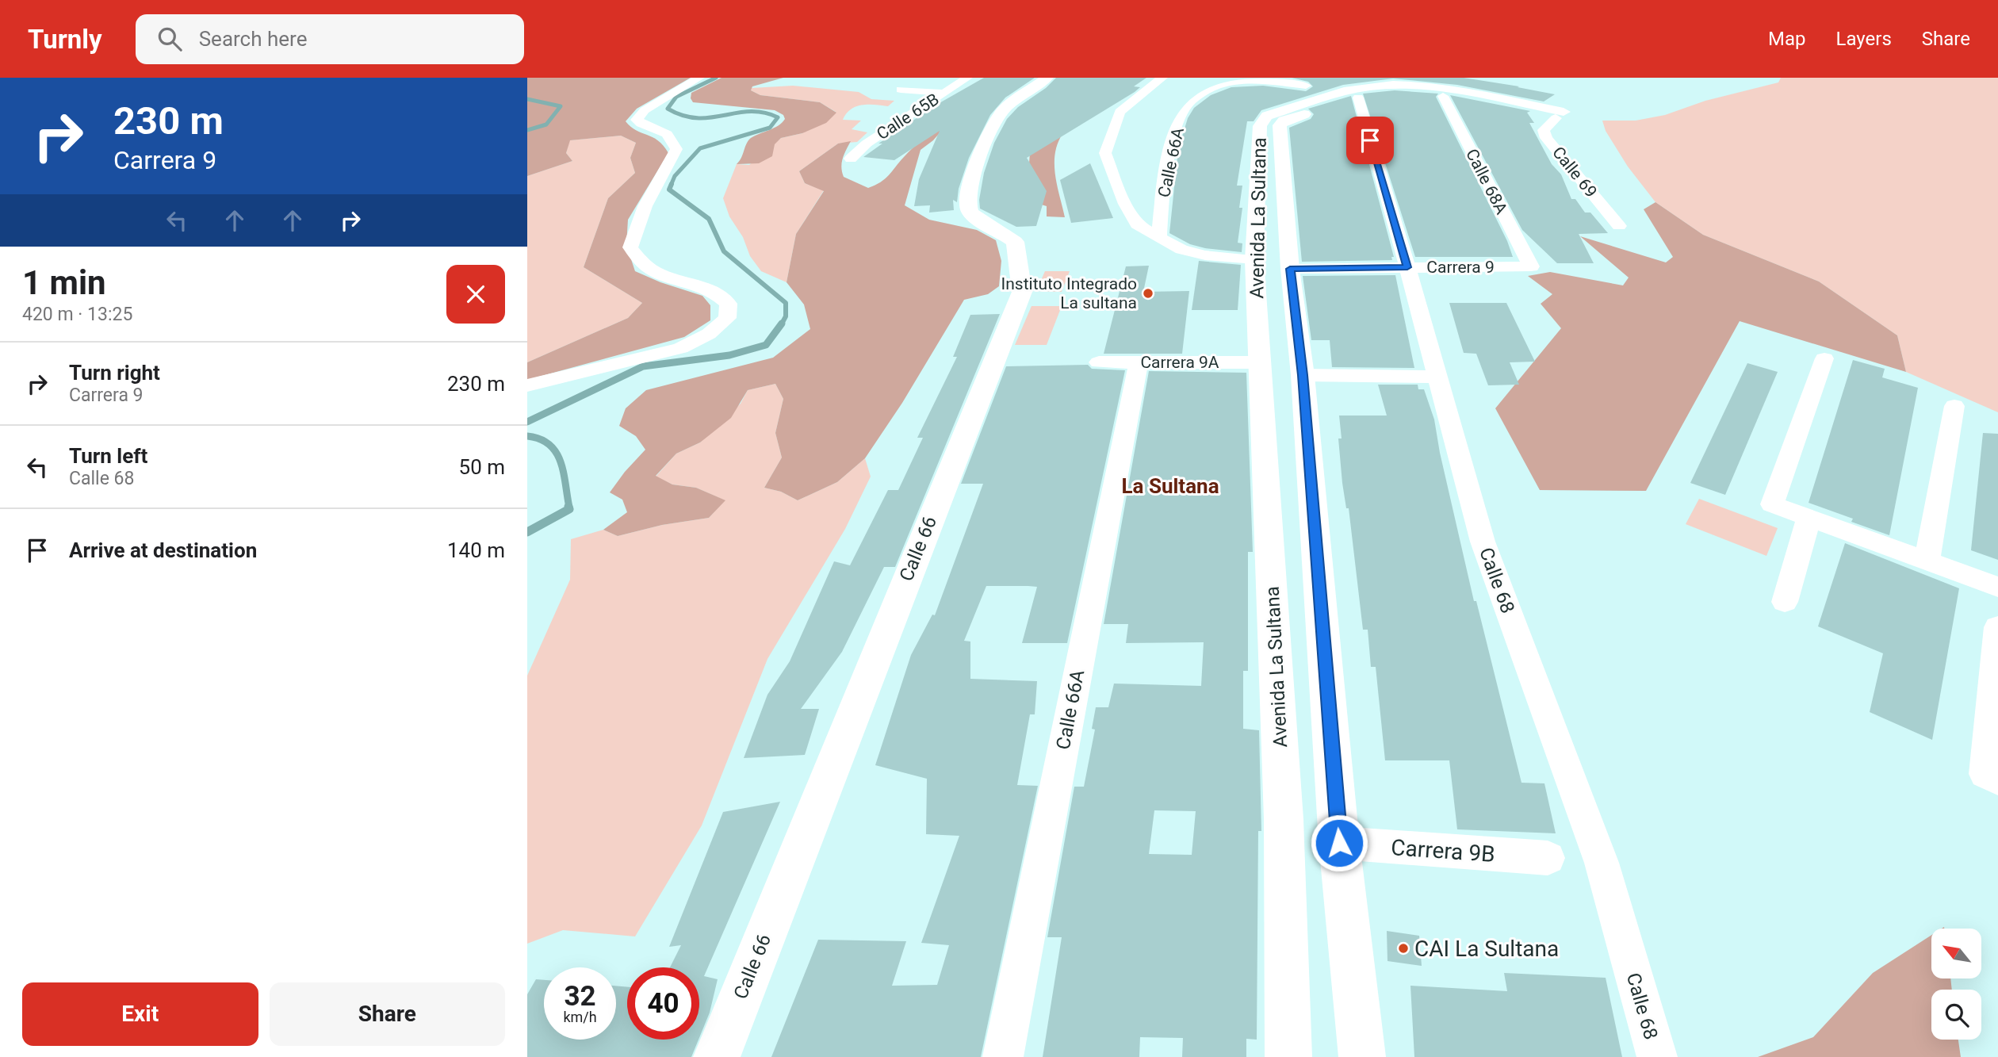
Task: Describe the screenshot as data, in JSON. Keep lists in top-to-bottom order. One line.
{"streets":{"street":["Calle 65B","Calle 66A","Calle 69","Calle 68A","Avenida La Sultana","Carrera 9","Carrera 9A","Calle 66","Calle 68","Carrera 9B"]},"crossings":[["Calle 66A","Carrera 9A"],["Calle 69","Avenida La Sultana"],["Calle 68A","Avenida La Sultana"],["Calle 68A","Carrera 9"],["Avenida La Sultana","Carrera 9"],["Avenida La Sultana","Carrera 9A"],["Avenida La Sultana","Calle 68"],["Avenida La Sultana","Carrera 9B"],["Carrera 9","Calle 68"]],"districts":["La Sultana"],"places":["Instituto Integrado La sultana","CAI La Sultana"],"north":"top left","page":{"header":"Turnly","search":"Search here","nav":["Map","Layers","Share"],"turn":["230 m","Carrera 9"],"heading":["1 min","420 m · 13:25"],"list":[{"name":"Turn right","note":"Carrera 9","value":"230 m"},{"name":"Turn left","note":"Calle 68","value":"50 m"},{"name":"Arrive at destination","value":"140 m"}],"speed":"32 km/h","limit":"40","buttons":["Exit","Share"]}}
